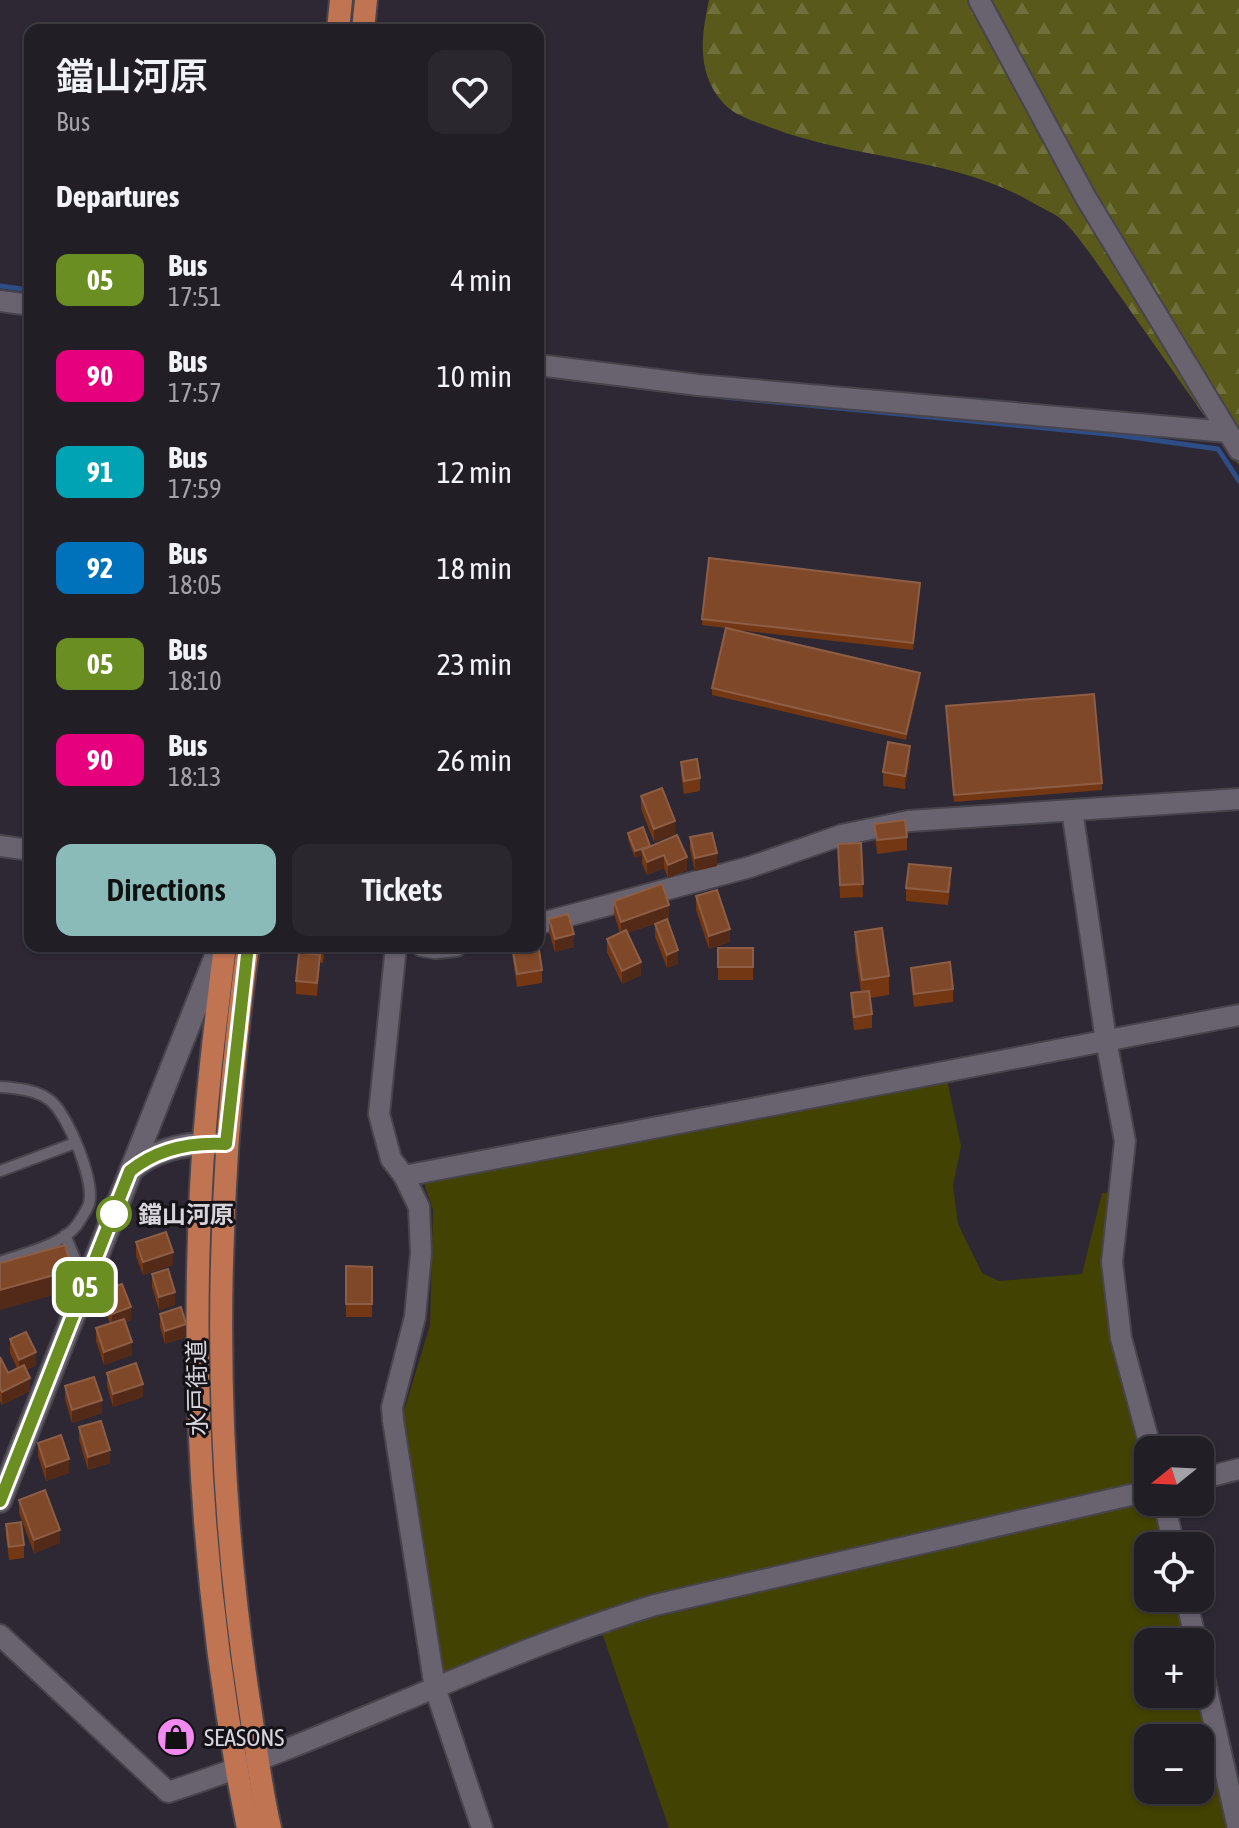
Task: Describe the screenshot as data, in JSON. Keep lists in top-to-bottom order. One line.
{"streets":{"highway":["水戸街道"]},"places":{"other":["鐺山河原"],"shop":["SEASONS"]},"lines":["bus line 05"],"north":"left","page":{"on_map":"05","heading":[["鐺山河原","Bus"],"Departures"],"list":[{"mark":"05","name":"Bus","note":"17:51","value":"4 min"},{"mark":"90","name":"Bus","note":"17:57","value":"10 min"},{"mark":"91","name":"Bus","note":"17:59","value":"12 min"},{"mark":"92","name":"Bus","note":"18:05","value":"18 min"},{"mark":"05","name":"Bus","note":"18:10","value":"23 min"},{"mark":"90","name":"Bus","note":"18:13","value":"26 min"}],"buttons":["Directions","Tickets"],"map_buttons":["+","−"]}}
